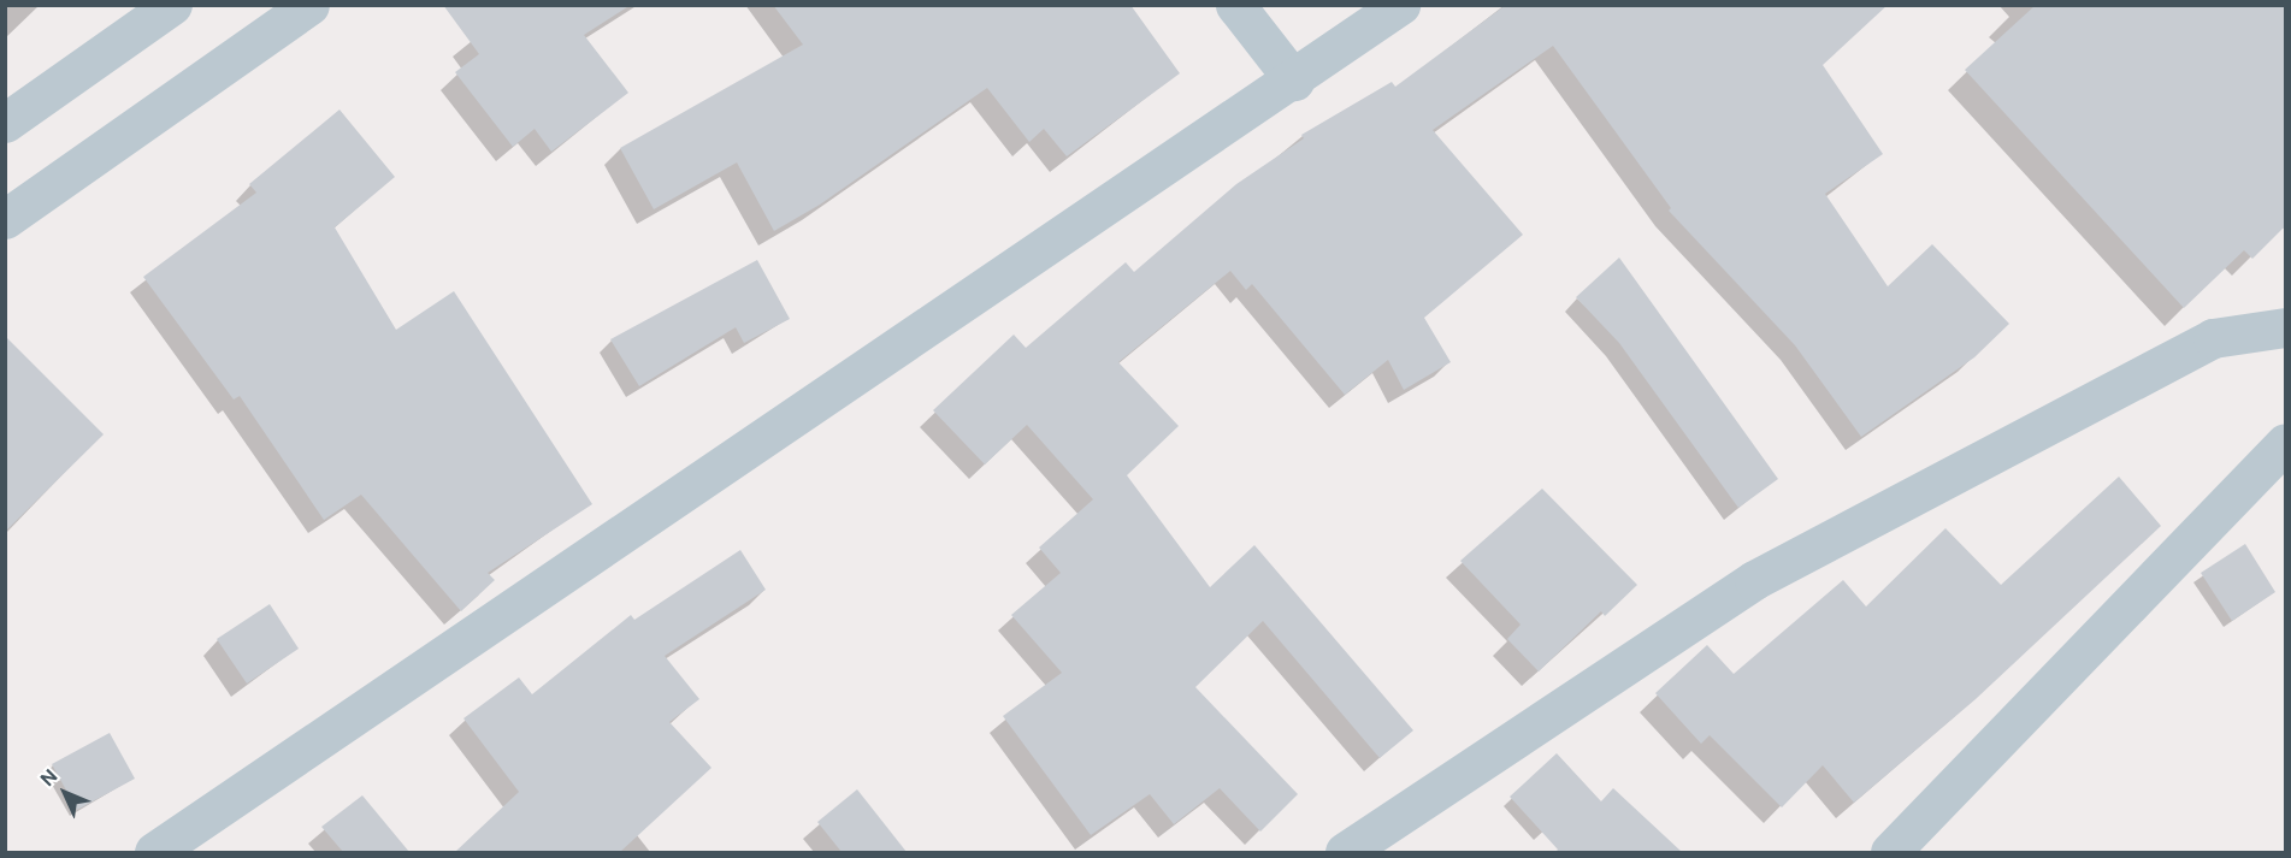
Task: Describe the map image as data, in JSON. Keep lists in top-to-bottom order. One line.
{"north":"top left"}
